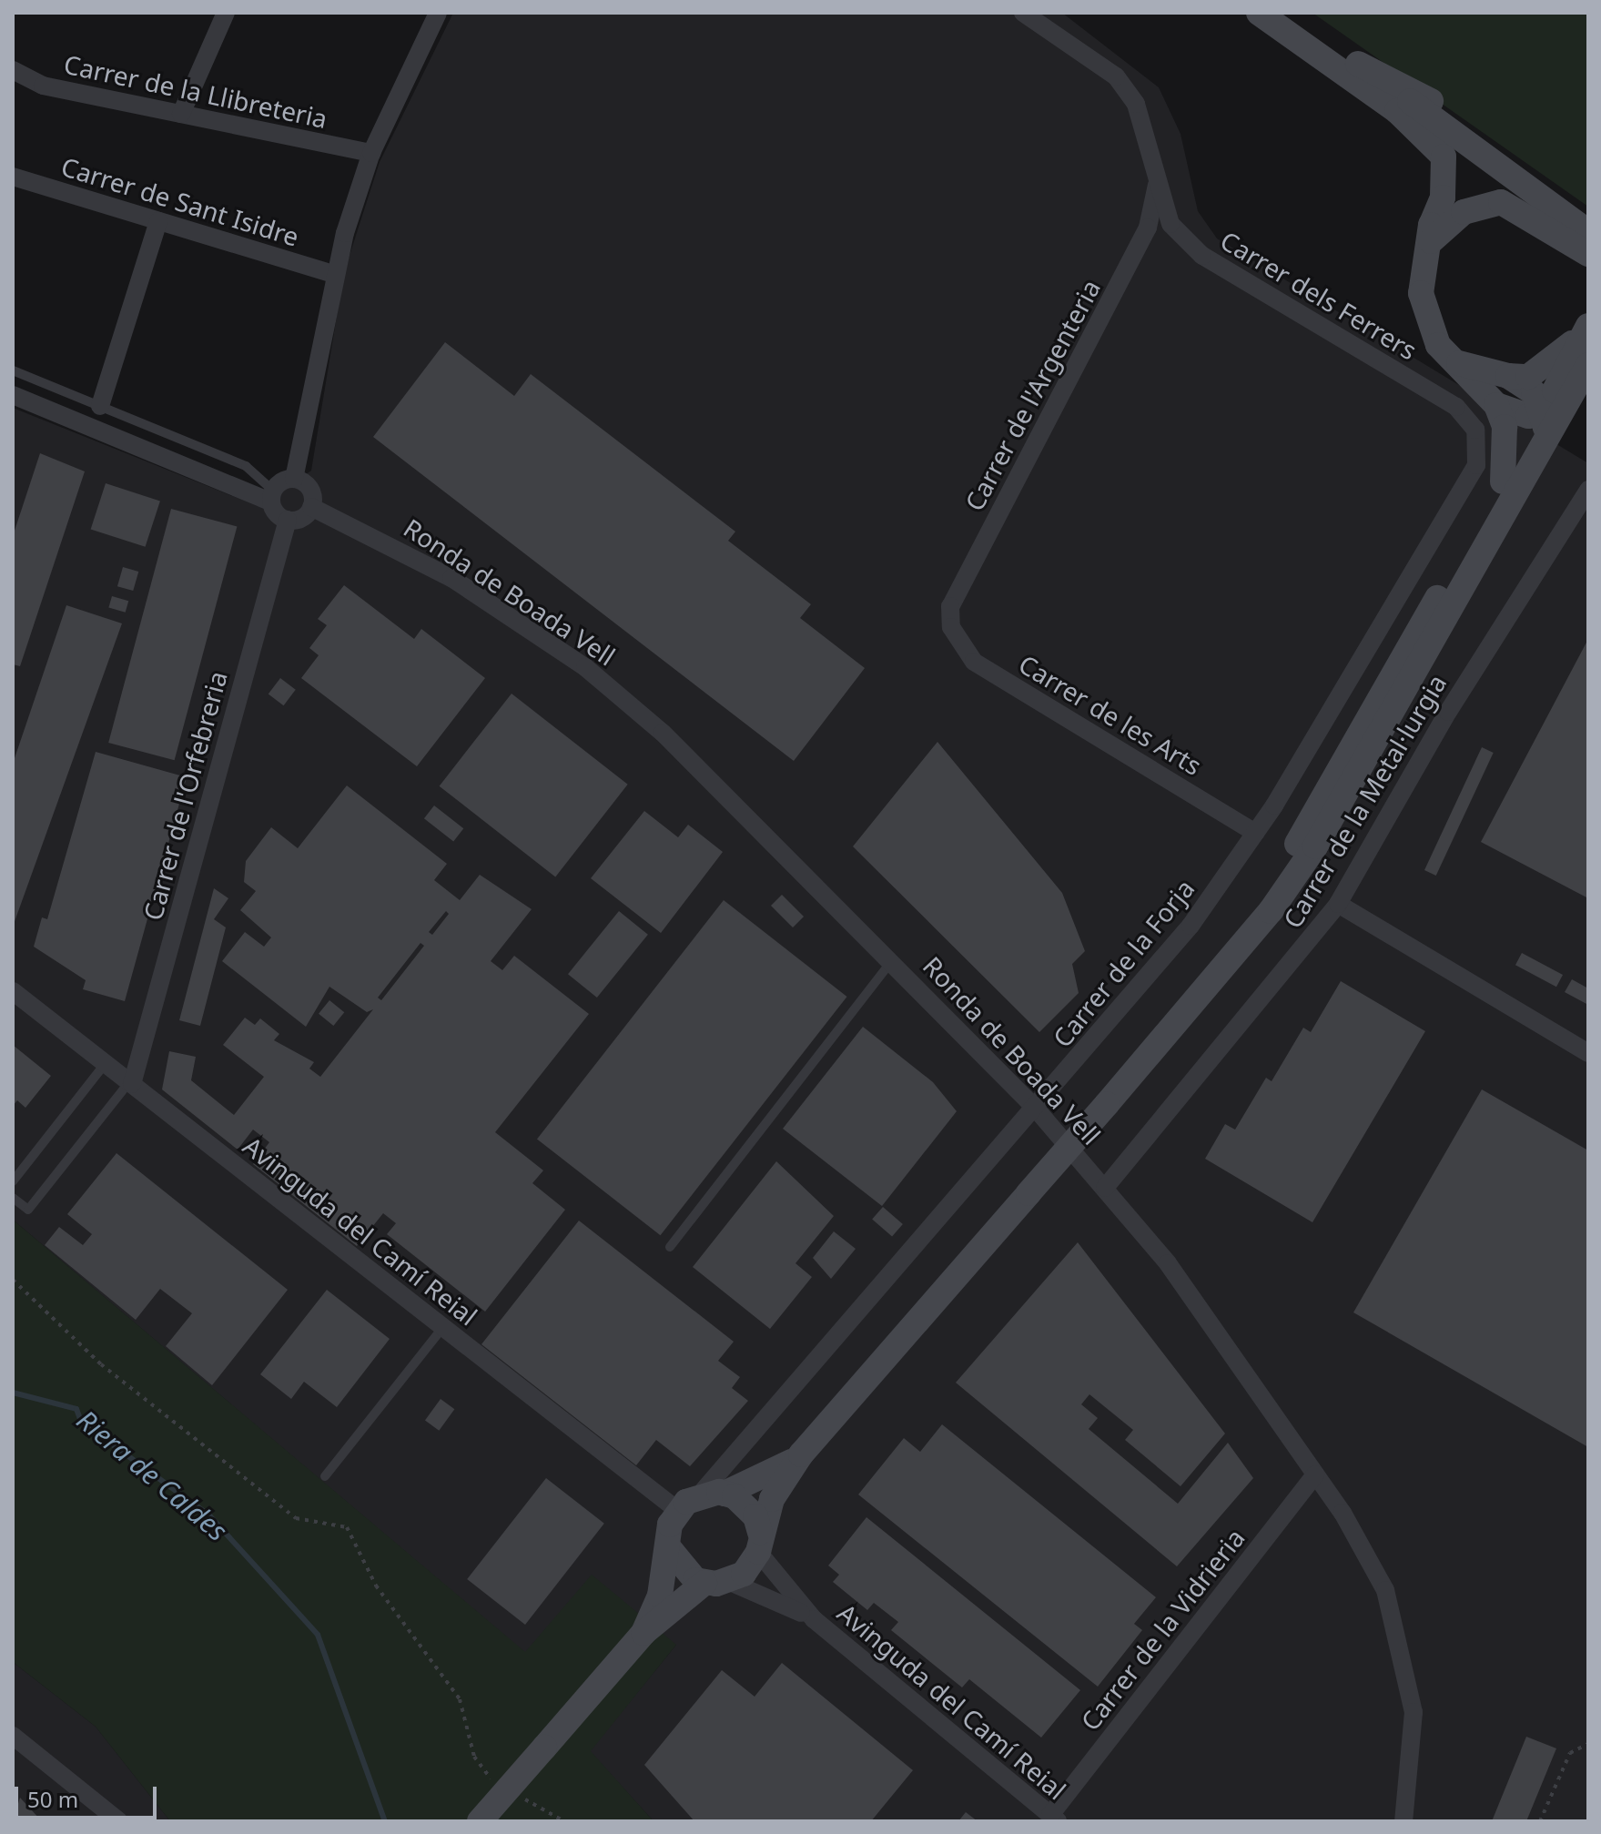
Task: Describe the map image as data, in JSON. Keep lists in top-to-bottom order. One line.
{"streets":{"street":["Carrer de la Llibreteria","Carrer de Sant Isidre","Carrer dels Ferrers","Carrer de l'Argenteria","Ronda de Boada Vell","Carrer de les Arts","Carrer de l'Orfebreria","Carrer de la Metal·lurgia","Carrer de la Forja","Avinguda del Camí Reial","Carrer de la Vidrieria"]},"crossings":[["Carrer dels Ferrers","Carrer de l'Argenteria"],["Carrer dels Ferrers","Carrer de la Forja"],["Carrer de l'Argenteria","Carrer de les Arts"],["Ronda de Boada Vell","Carrer de la Metal·lurgia"],["Ronda de Boada Vell","Carrer de la Forja"],["Ronda de Boada Vell","Carrer de la Vidrieria"],["Carrer de les Arts","Carrer de la Forja"],["Carrer de l'Orfebreria","Avinguda del Camí Reial"],["Carrer de la Forja","Avinguda del Camí Reial"],["Avinguda del Camí Reial","Carrer de la Vidrieria"]],"water":["Riera de Caldes"],"scale_bar":"50 m"}
